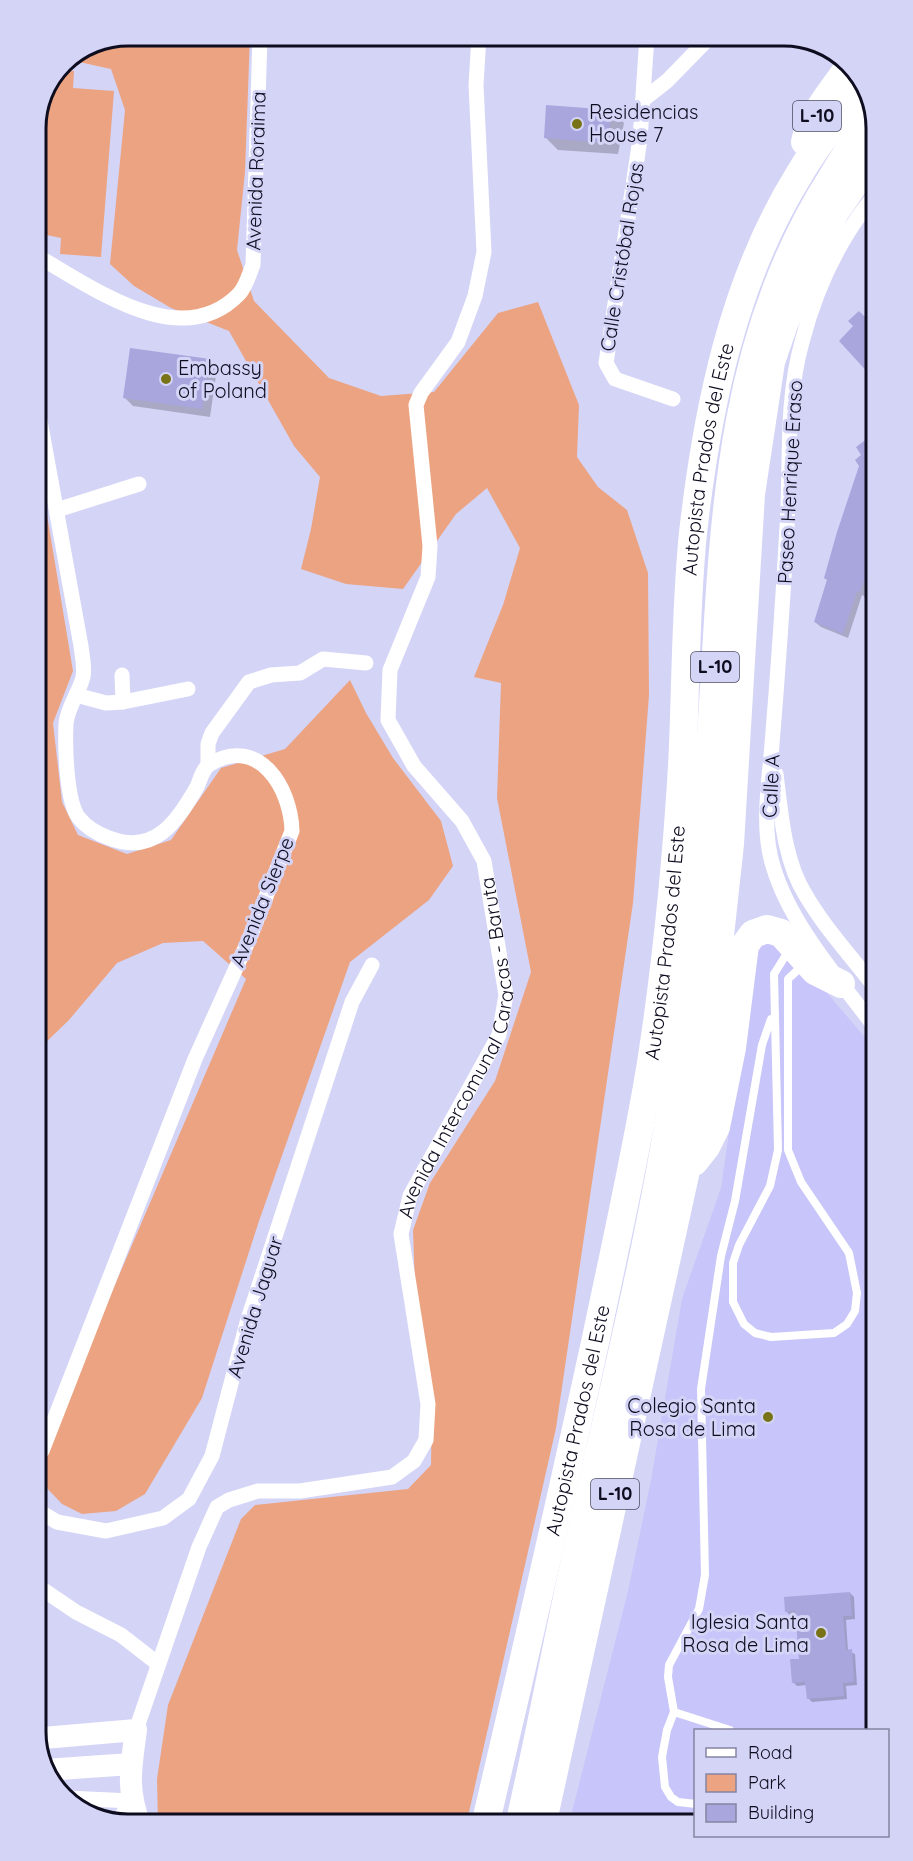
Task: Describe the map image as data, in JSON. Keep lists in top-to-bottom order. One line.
{"streets":{"highway":["L-10","Autopista Prados del Este"],"street":["Avenida Roraima","Calle Cristóbal Rojas","Paseo Henrique Eraso","Calle A","Avenida Sierpe","Avenida Intercomunal Caracas - Baruta","Avenida Jaguar"]},"crossings":[["L-10","Autopista Prados del Este"],["Paseo Henrique Eraso","Calle A"]],"places":["Residencias House 7","Embassy of Poland","Colegio Santa Rosa de Lima","Iglesia Santa Rosa de Lima"],"legend":["Road","Park","Building"]}
